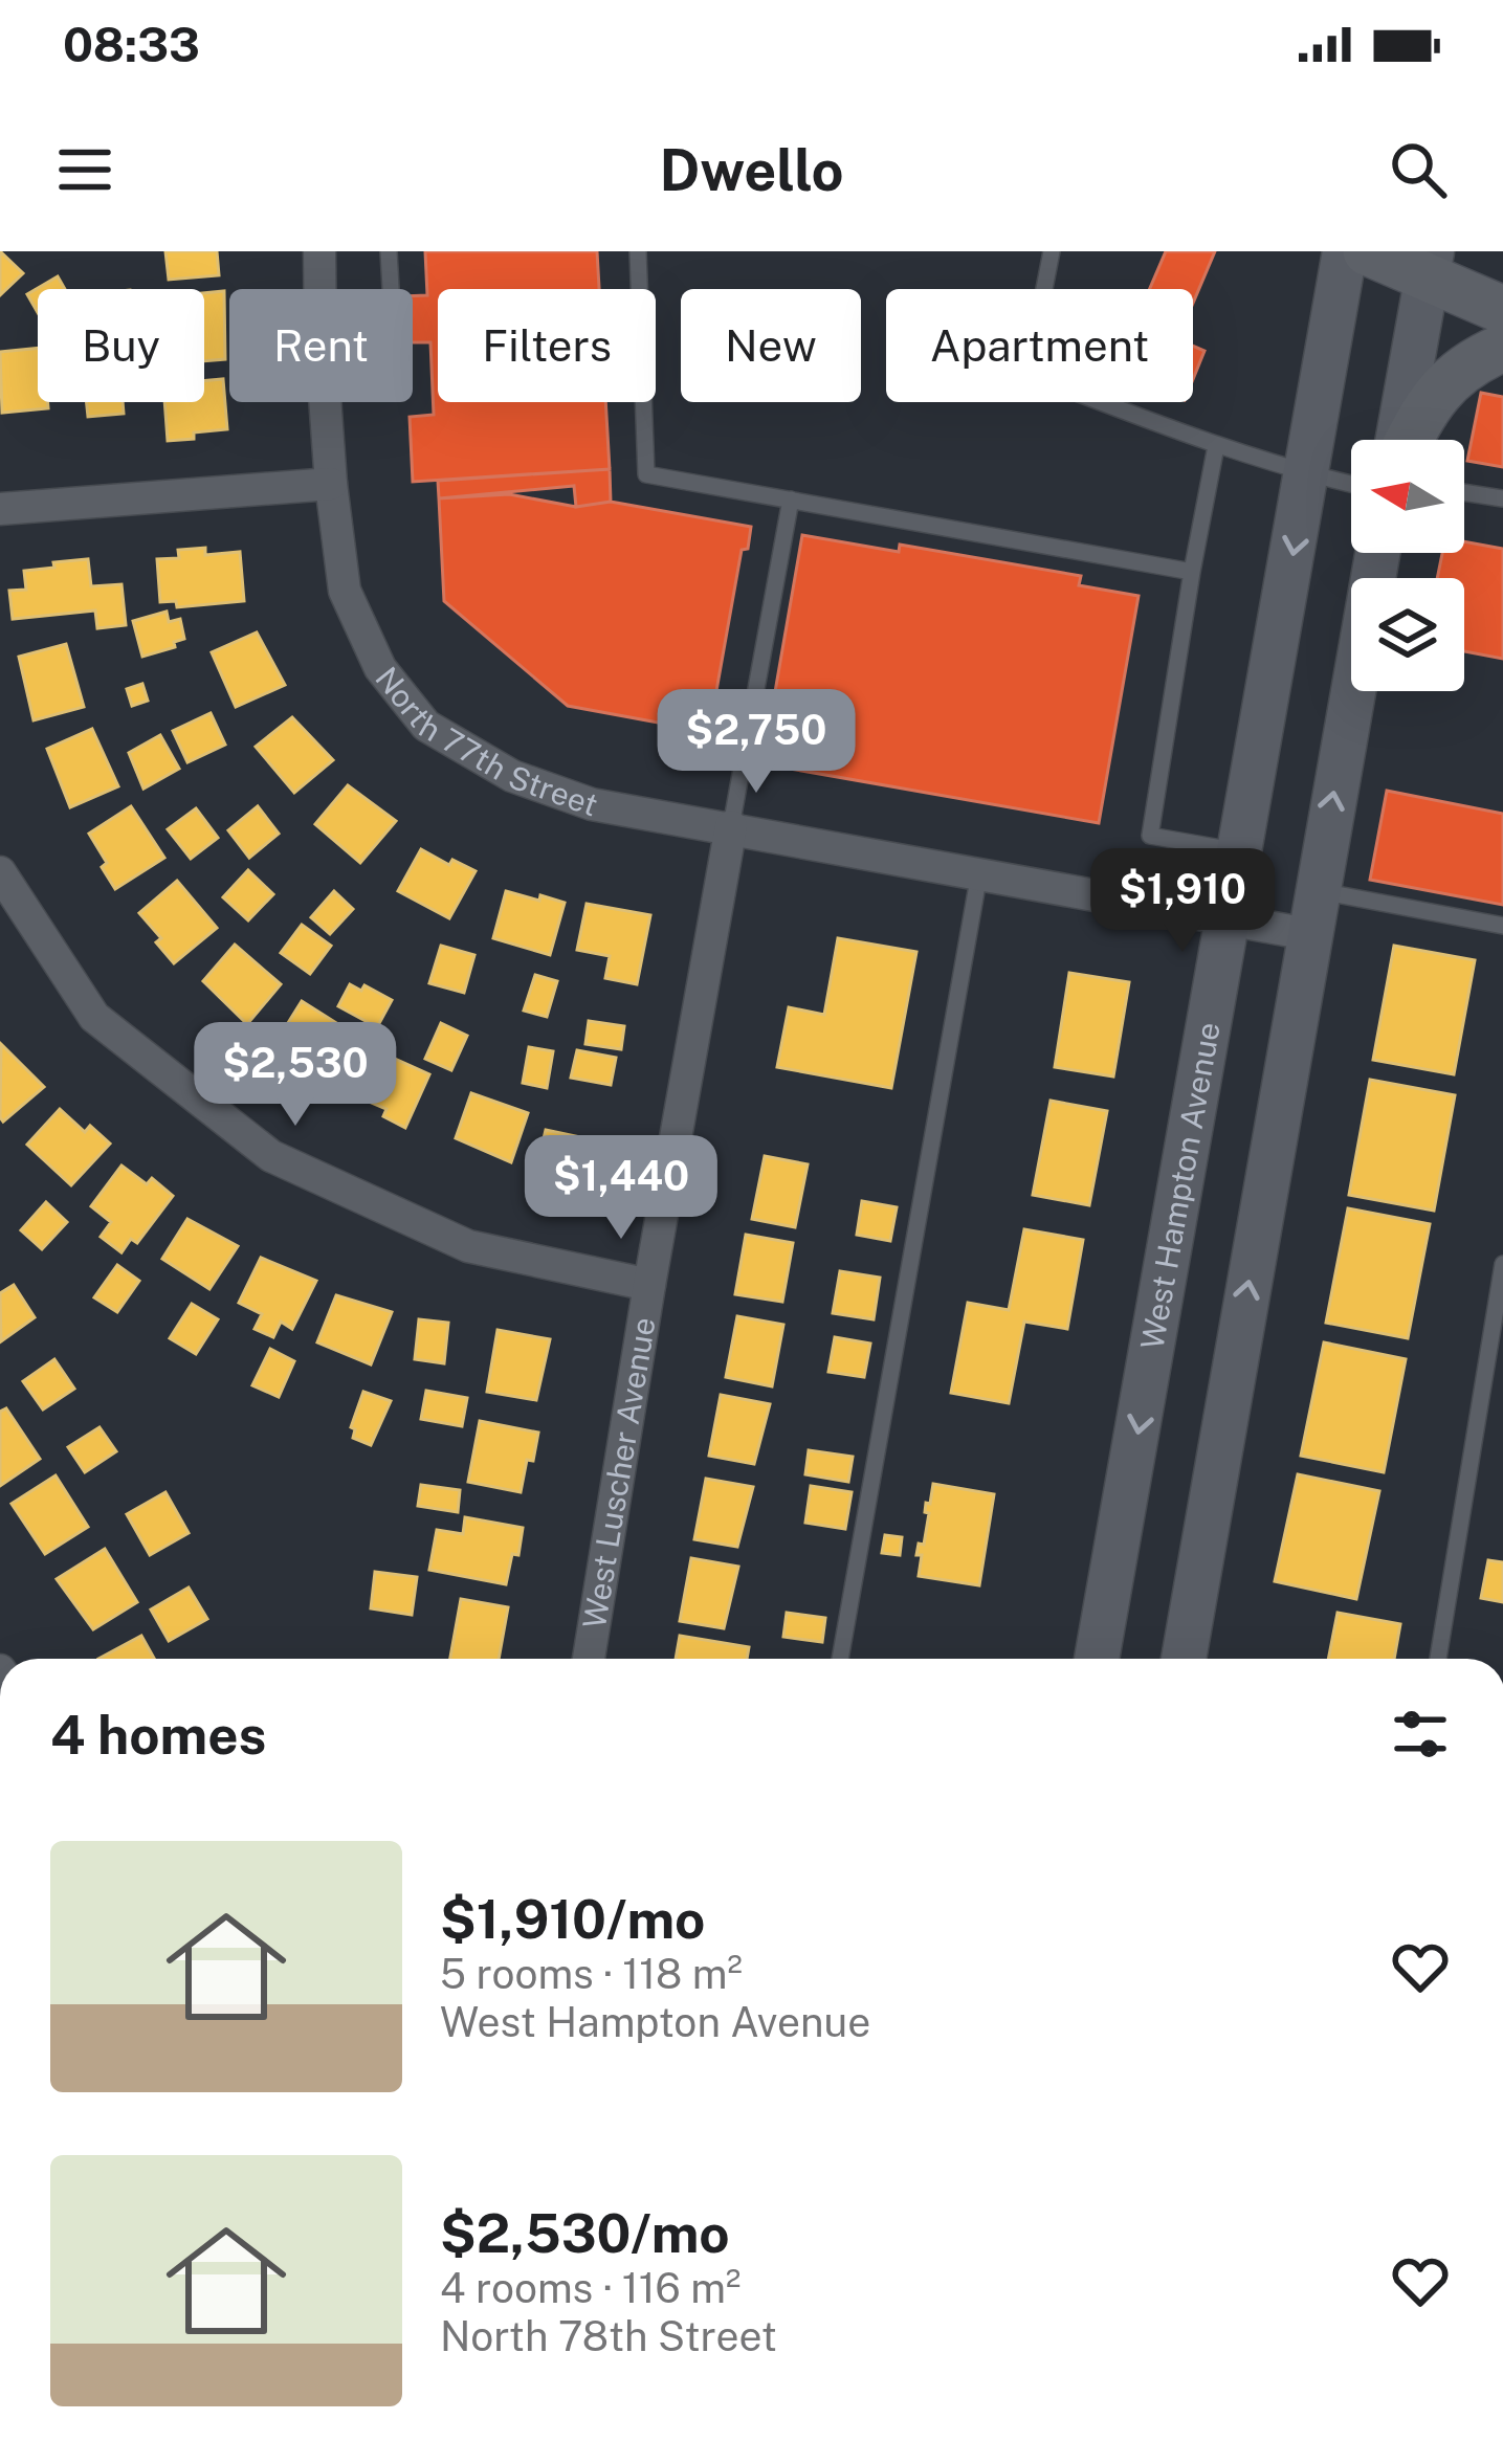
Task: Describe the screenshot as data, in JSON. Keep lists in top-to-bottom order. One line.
{"streets":{"main road":["West Hampton Avenue"],"street":["North 77th Street","West Luscher Avenue"]},"crossings":[["North 77th Street","West Hampton Avenue"],["North 77th Street","West Luscher Avenue"]],"north":"left","page":{"status":"08:33","header":"Dwello","chip":["Buy","Rent","Filters","New","Apartment"],"price":["$2,750","$1,910","$2,530","$1,440"],"heading":"4 homes","list":[{"name":"$1,910/mo","note":"5 rooms · 118 m² · West Hampton Avenue"},{"name":"$2,530/mo","note":"4 rooms · 116 m² · North 78th Street"}]}}
